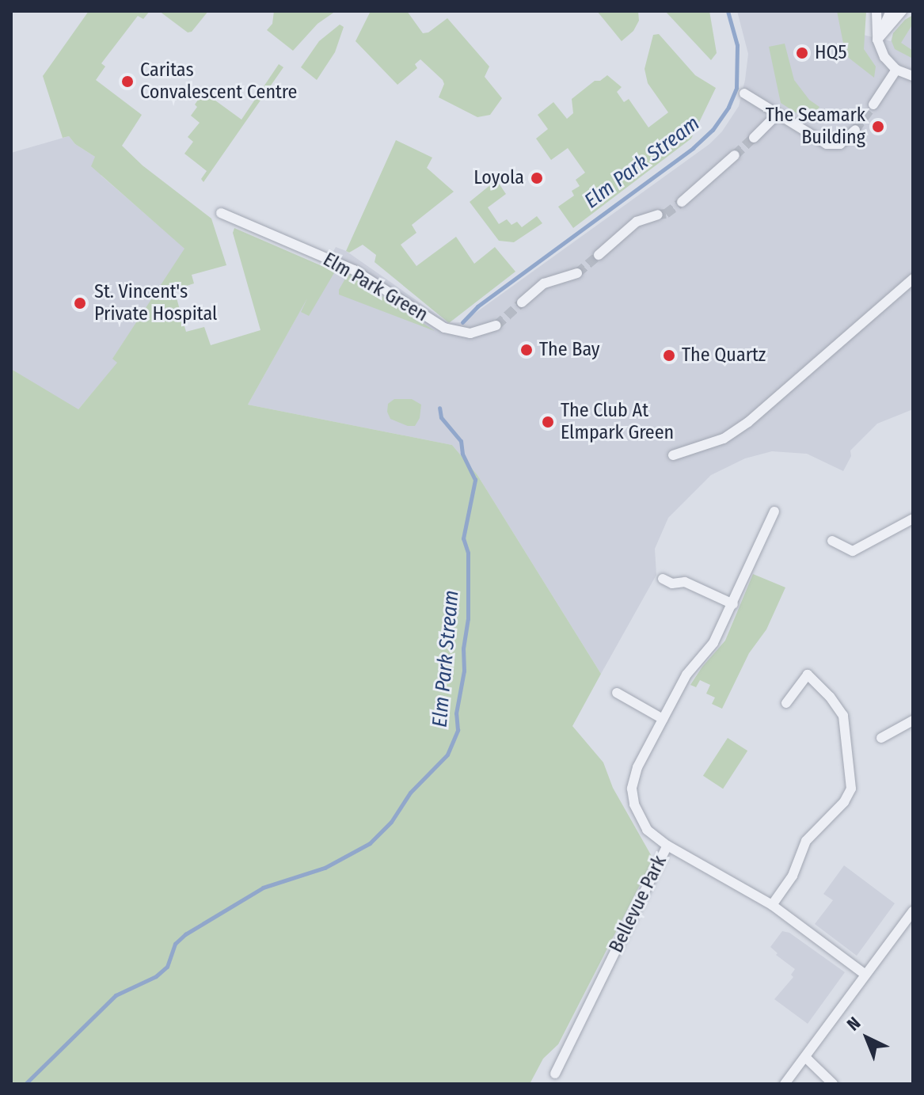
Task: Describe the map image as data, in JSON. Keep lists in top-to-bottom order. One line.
{"streets":{"street":["Elm Park Green","Bellevue Park"]},"water":["Elm Park Stream"],"places":["HQ5","Caritas Convalescent Centre","The Seamark Building","Loyola","St. Vincent's Private Hospital","The Bay","The Quartz","The Club At Elmpark Green"],"north":"top left"}
